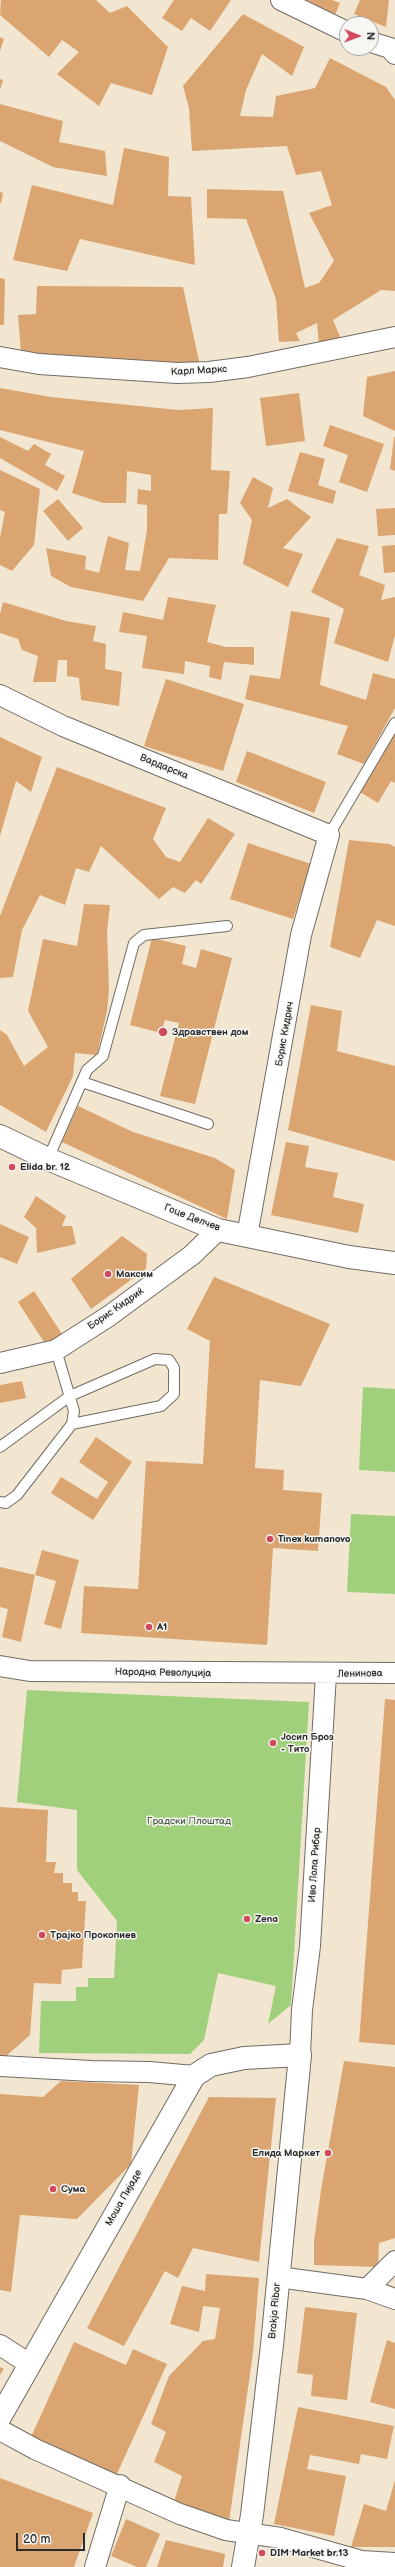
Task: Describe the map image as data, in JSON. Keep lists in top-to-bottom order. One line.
{"streets":{"street":["Карл Маркс","Вардарска","Борис Кидрич","Гоце Делчев","Борис Кидриќ","Народна Револуција","Ленинова","Иво Лола Рибар","Моша Пијаде","Brakja Ribar"]},"crossings":[["Вардарска","Борис Кидрич"],["Борис Кидрич","Гоце Делчев"],["Гоце Делчев","Борис Кидриќ"],["Народна Револуција","Ленинова"],["Народна Револуција","Иво Лола Рибар"],["Ленинова","Иво Лола Рибар"],["Иво Лола Рибар","Моша Пијаде"],["Иво Лола Рибар","Brakja Ribar"],["Моша Пијаде","Brakja Ribar"]],"parks":["Градски Плоштад"],"places":["Здравствен дом","Elida br. 12","Максим","Tinex kumanovo","A1","Јосип Броз - Тито","Zena","Трајко Прокопиев","Елида Маркет","Сума","DIM Market br.13"],"scale_bar":"20 m","north":"right"}
